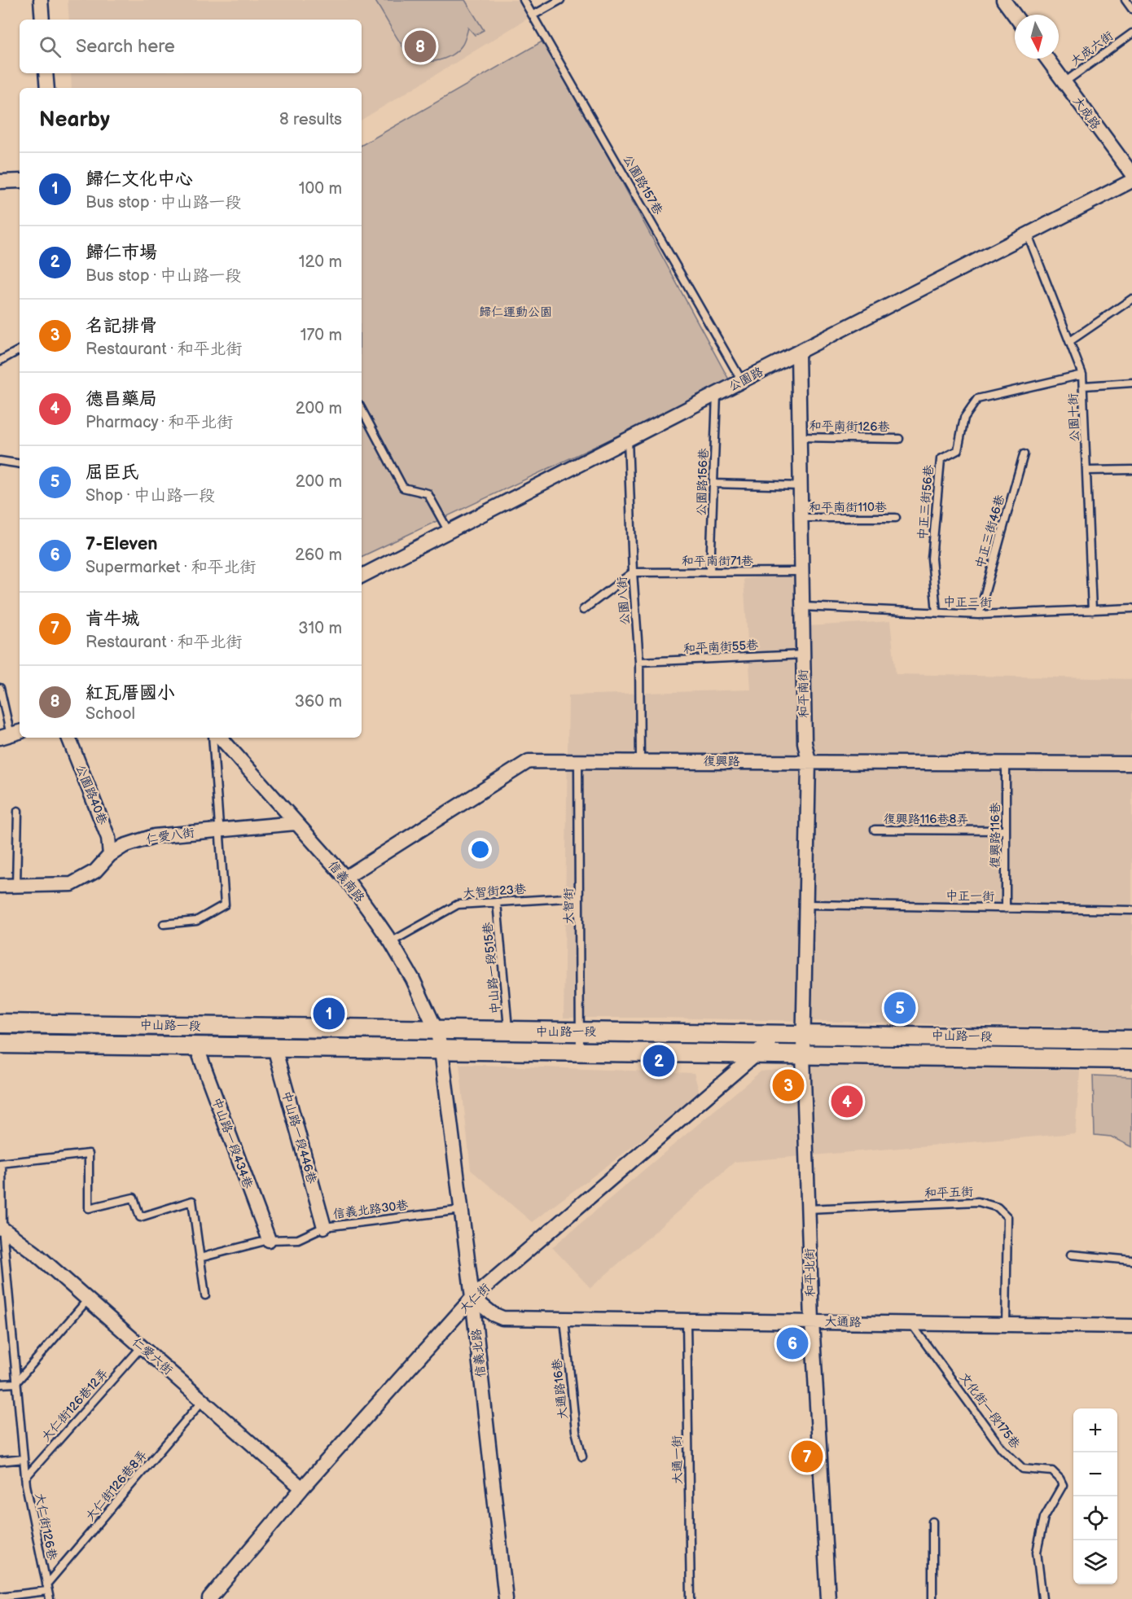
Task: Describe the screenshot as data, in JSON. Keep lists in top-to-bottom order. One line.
{"streets":{"main road":["中山路一段"],"street":["大成路","公園路","和平南街","復興路","公園路40巷","仁愛八街","信義南路","中山路一段446巷","中山路一段434巷","和平北街","大仁街","大通路","信義北路","仁愛六街"],"lane":["大成六街","公園路157巷","公園十街","和平南街126巷","公園路156巷","中正三街56巷","和平南街110巷","中正三街46巷","和平南街71巷","公園八街","中正三街","和平南街55巷","復興路116巷8弄","復興路116巷","大智街23巷","中正一街","大智街","中山路一段515巷","和平五街","信義北路30巷","大通路16巷","大仁街126巷12弄","文化街一段175巷","大通一街","大仁街126巷8弄","大仁街126巷"]},"crossings":[["大成六街","大成路"],["公園路157巷","公園路"],["公園路","公園十街"],["公園路","公園路156巷"],["公園路","公園八街"],["公園路","和平南街"],["公園十街","中正三街56巷"],["公園十街","中正三街"],["和平南街126巷","和平南街"],["公園路156巷","和平南街71巷"],["中正三街56巷","中正三街"],["和平南街110巷","和平南街"],["中正三街46巷","中正三街"],["和平南街71巷","公園八街"],["和平南街71巷","和平南街"],["公園八街","和平南街55巷"],["公園八街","復興路"],["中正三街","和平南街"],["和平南街55巷","和平南街"],["和平南街","復興路"],["和平南街","中正一街"],["和平南街","中山路一段"],["和平南街","和平北街"],["復興路","復興路116巷"],["復興路","信義南路"],["復興路","大智街"],["公園路40巷","仁愛八街"],["復興路116巷8弄","復興路116巷"],["復興路116巷","中正一街"],["仁愛八街","信義南路"],["信義南路","大智街23巷"],["信義南路","中山路一段"],["信義南路","信義北路"],["大智街23巷","大智街"],["大智街23巷","中山路一段515巷"],["大智街","中山路一段"],["中山路一段515巷","中山路一段"],["中山路一段","中山路一段446巷"],["中山路一段","中山路一段434巷"],["中山路一段","和平北街"],["中山路一段","大仁街"],["中山路一段","信義北路"],["中山路一段446巷","信義北路30巷"],["中山路一段434巷","信義北路30巷"],["和平五街","和平北街"],["和平五街","大通路"],["信義北路30巷","信義北路"],["和平北街","大通路"],["大仁街","大通路"],["大仁街","信義北路"],["大仁街","仁愛六街"],["大通路","信義北路"],["大通路","大通路16巷"],["大通路","文化街一段175巷"],["大通路","大通一街"],["仁愛六街","大仁街126巷12弄"],["仁愛六街","大仁街126巷8弄"],["仁愛六街","大仁街126巷"],["大仁街126巷12弄","大仁街126巷"],["大仁街126巷8弄","大仁街126巷"]],"parks":["歸仁運動公園"],"north":"bottom","page":{"search":"Search here","pins":["8","5","1","2","3","4","6","7"],"heading":["Nearby","8 results"],"list":[{"mark":"1","name":"歸仁文化中心","note":"Bus stop · 中山路一段","value":"100 m"},{"mark":"2","name":"歸仁市場","note":"Bus stop · 中山路一段","value":"120 m"},{"mark":"3","name":"名記排骨","note":"Restaurant · 和平北街","value":"170 m"},{"mark":"4","name":"德昌藥局","note":"Pharmacy · 和平北街","value":"200 m"},{"mark":"5","name":"屈臣氏","note":"Shop · 中山路一段","value":"200 m"},{"mark":"6","name":"7-Eleven","note":"Supermarket · 和平北街","value":"260 m"},{"mark":"7","name":"肯牛城","note":"Restaurant · 和平北街","value":"310 m"},{"mark":"8","name":"紅瓦厝國小","note":"School","value":"360 m"}],"map_buttons":["+","−"]}}
